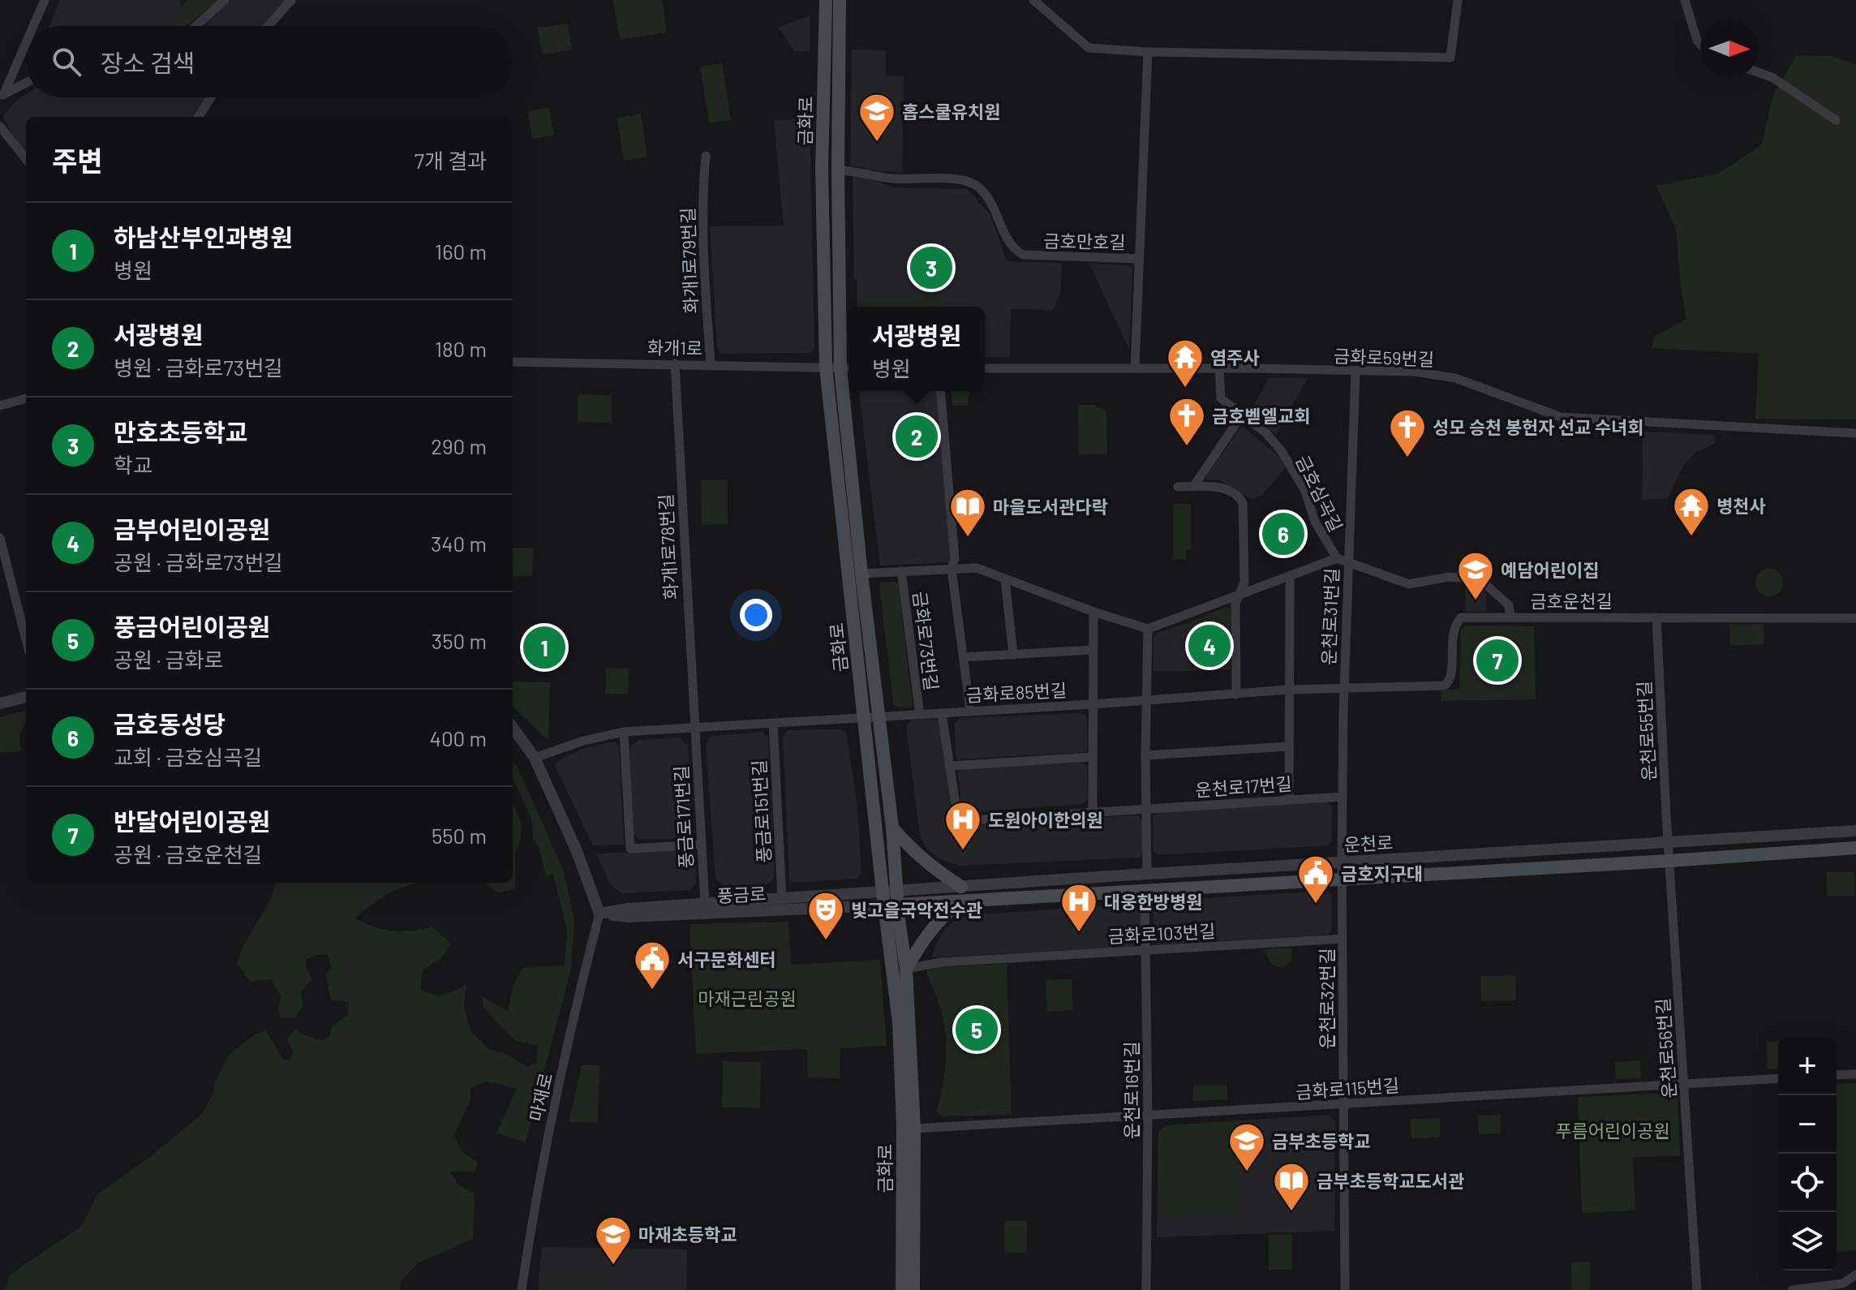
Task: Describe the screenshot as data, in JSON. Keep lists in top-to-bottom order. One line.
{"streets":{"main road":["금화로","운천로"],"street":["금호만호길","화개1로79번길","화개1로","금화로59번길","금호심곡길","화개1로78번길","금호운천길","운천로31번길","금화로73번길","금화로85번길","운천로55번길","운천로17번길","풍금로151번길","풍금로171번길","풍금로","금화로103번길","운천로32번길","운천로56번길","금화로115번길","운천로16번길","마재로"]},"crossings":[["금화로","금호만호길"],["금화로","화개1로"],["금화로","금화로73번길"],["금화로","금화로85번길"],["금화로","운천로"],["금화로","풍금로"],["금화로","금화로103번길"],["금화로","금화로115번길"],["금호만호길","금화로59번길"],["화개1로79번길","화개1로"],["화개1로","화개1로78번길"],["금화로59번길","금호심곡길"],["금화로59번길","운천로31번길"],["금호심곡길","금호운천길"],["금호심곡길","운천로31번길"],["화개1로78번길","풍금로171번길"],["금호운천길","운천로31번길"],["금호운천길","금화로85번길"],["금호운천길","운천로55번길"],["운천로31번길","금화로85번길"],["운천로31번길","운천로17번길"],["운천로31번길","운천로"],["운천로31번길","운천로32번길"],["금화로73번길","금화로85번길"],["금화로85번길","운천로17번길"],["운천로55번길","운천로"],["운천로55번길","운천로56번길"],["풍금로151번길","풍금로"],["풍금로171번길","풍금로"],["운천로","풍금로"],["운천로","운천로32번길"],["운천로","운천로56번길"],["운천로","운천로16번길"],["풍금로","마재로"],["금화로103번길","운천로32번길"],["금화로103번길","운천로16번길"],["운천로32번길","금화로115번길"],["운천로56번길","금화로115번길"],["금화로115번길","운천로16번길"]],"parks":["마재근린공원","푸름어린이공원"],"places":{"school or university":["홉스쿨유치원","예담어린이집","금부초등학교","마재초등학교"],"temple":["염주사","병천사"],"church":["금호벧엘교회","성모 승천 봉헌자 선교 수녀회"],"library":["마을도서관다락","금부초등학교도서관"],"hospital":["도원아이한의원","대웅한방병원"],"public building":["금호지구대","서구문화센터"],"theatre":["빛고을국악전수관"]},"north":"right","page":{"search":"장소 검색","heading":["주변","7개 결과"],"list":[{"mark":"1","name":"하남산부인과병원","note":"병원","value":"160 m"},{"mark":"2","name":"서광병원","note":"병원 · 금화로73번길","value":"180 m"},{"mark":"3","name":"만호초등학교","note":"학교","value":"290 m"},{"mark":"4","name":"금부어린이공원","note":"공원 · 금화로73번길","value":"340 m"},{"mark":"5","name":"풍금어린이공원","note":"공원 · 금화로","value":"350 m"},{"mark":"6","name":"금호동성당","note":"교회 · 금호심곡길","value":"400 m"},{"mark":"7","name":"반달어린이공원","note":"공원 · 금호운천길","value":"550 m"}],"pins":["3","2","6","4","1","7","5"],"popup":["서광병원","병원"],"map_buttons":["+","−"]}}
